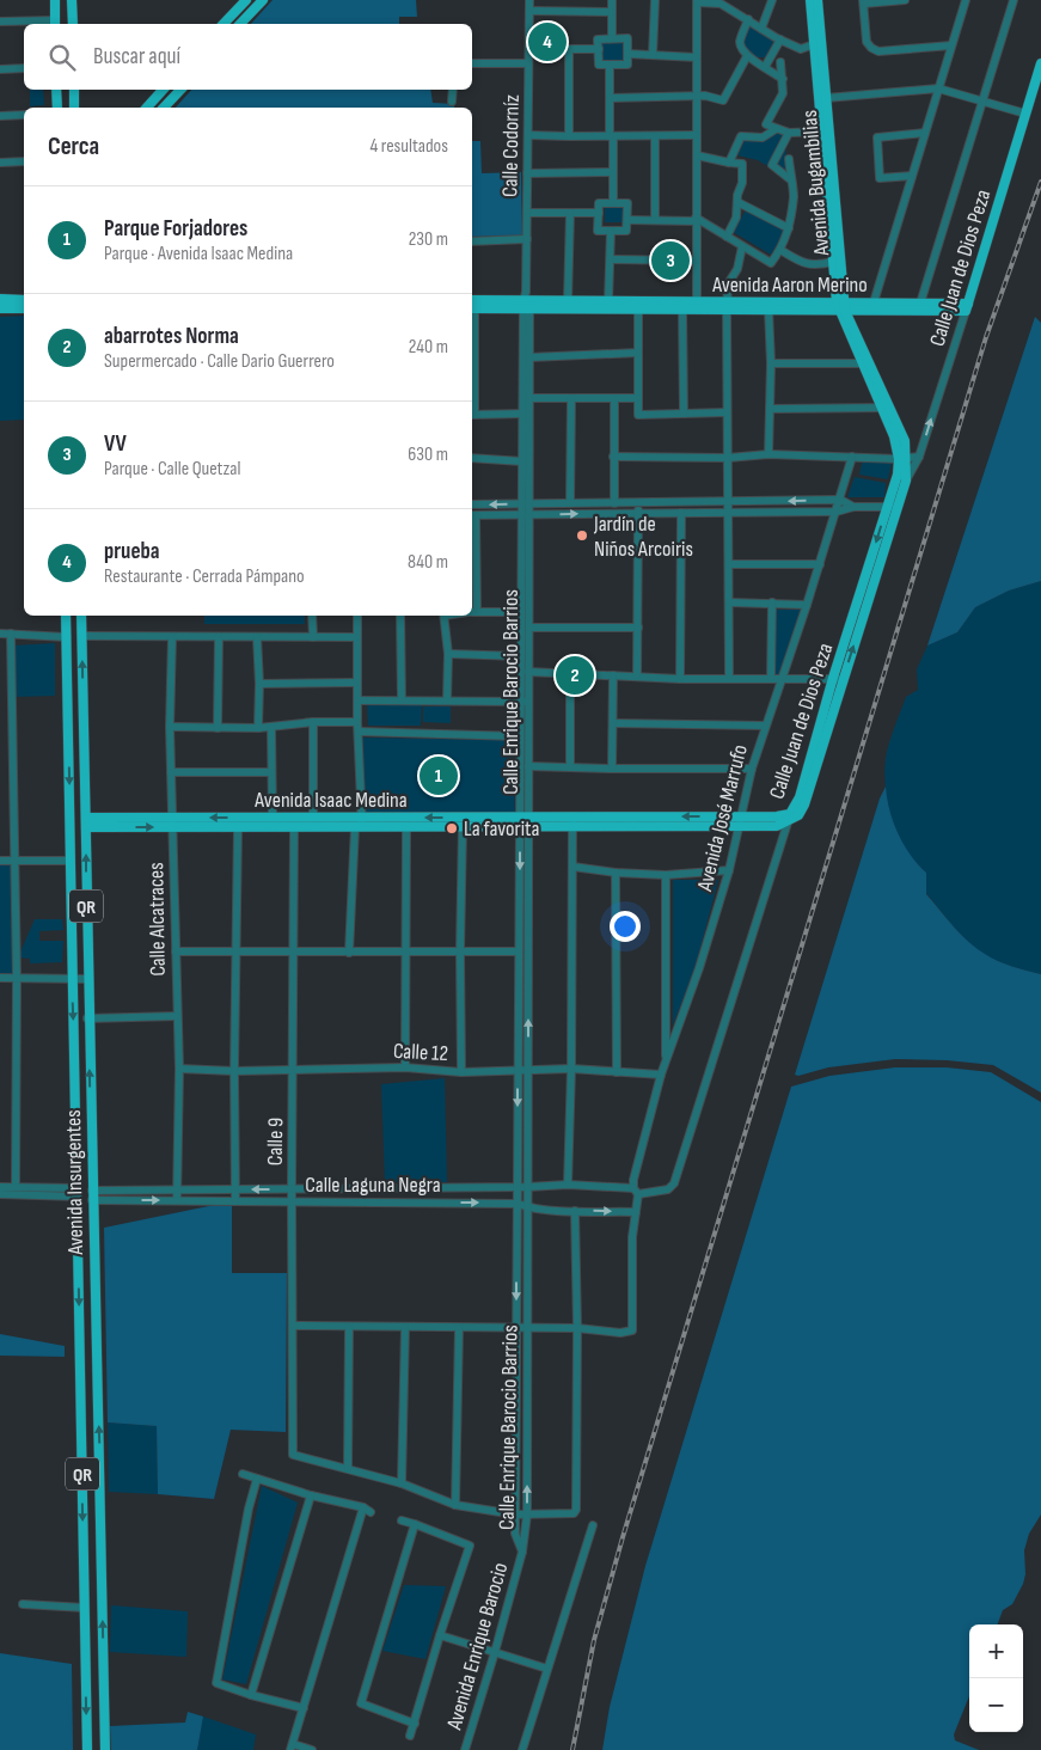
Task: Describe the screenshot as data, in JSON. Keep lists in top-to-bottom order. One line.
{"streets":{"main road":["Avenida Bugambilias","Calle Juan de Dios Peza","Avenida Aaron Merino","Avenida Isaac Medina","QR","Avenida Insurgentes"],"street":["Calle Codorníz","Calle Enrique Barocio Barrios","Avenida José Marrufo","Calle Alcatraces","Calle 12","Calle 9","Calle Laguna Negra","Avenida Enrique Barocio"]},"crossings":[["Calle Codorníz","Avenida Aaron Merino"],["Calle Codorníz","Calle Enrique Barocio Barrios"],["Avenida Bugambilias","Calle Juan de Dios Peza"],["Avenida Bugambilias","Avenida Aaron Merino"],["Calle Juan de Dios Peza","Avenida Aaron Merino"],["Calle Juan de Dios Peza","Avenida Isaac Medina"],["Calle Juan de Dios Peza","Calle Laguna Negra"],["Avenida Aaron Merino","Calle Enrique Barocio Barrios"],["Calle Enrique Barocio Barrios","Avenida Isaac Medina"],["Calle Enrique Barocio Barrios","Calle 12"],["Calle Enrique Barocio Barrios","Calle Laguna Negra"],["Calle Enrique Barocio Barrios","Avenida Enrique Barocio"],["Avenida Isaac Medina","Avenida José Marrufo"],["Avenida Isaac Medina","Calle Alcatraces"],["Avenida Isaac Medina","Calle 9"],["Avenida Isaac Medina","Avenida Insurgentes"],["Avenida José Marrufo","Calle 12"],["Avenida José Marrufo","Calle Laguna Negra"],["Calle Alcatraces","Calle 12"],["Calle Alcatraces","Calle Laguna Negra"],["Calle 12","Calle 9"],["Calle 9","Calle Laguna Negra"],["Avenida Insurgentes","Calle Laguna Negra"]],"places":["Jardín de Niños Arcoiris","La favorita"],"page":{"pins":["4","3","2","1"],"search":"Buscar aquí","heading":["Cerca","4 resultados"],"list":[{"mark":"1","name":"Parque Forjadores","note":"Parque · Avenida Isaac Medina","value":"230 m"},{"mark":"2","name":"abarrotes Norma","note":"Supermercado · Calle Dario Guerrero","value":"240 m"},{"mark":"3","name":"VV","note":"Parque · Calle Quetzal","value":"630 m"},{"mark":"4","name":"prueba","note":"Restaurante · Cerrada Pámpano","value":"840 m"}],"map_buttons":["+","−"]}}
